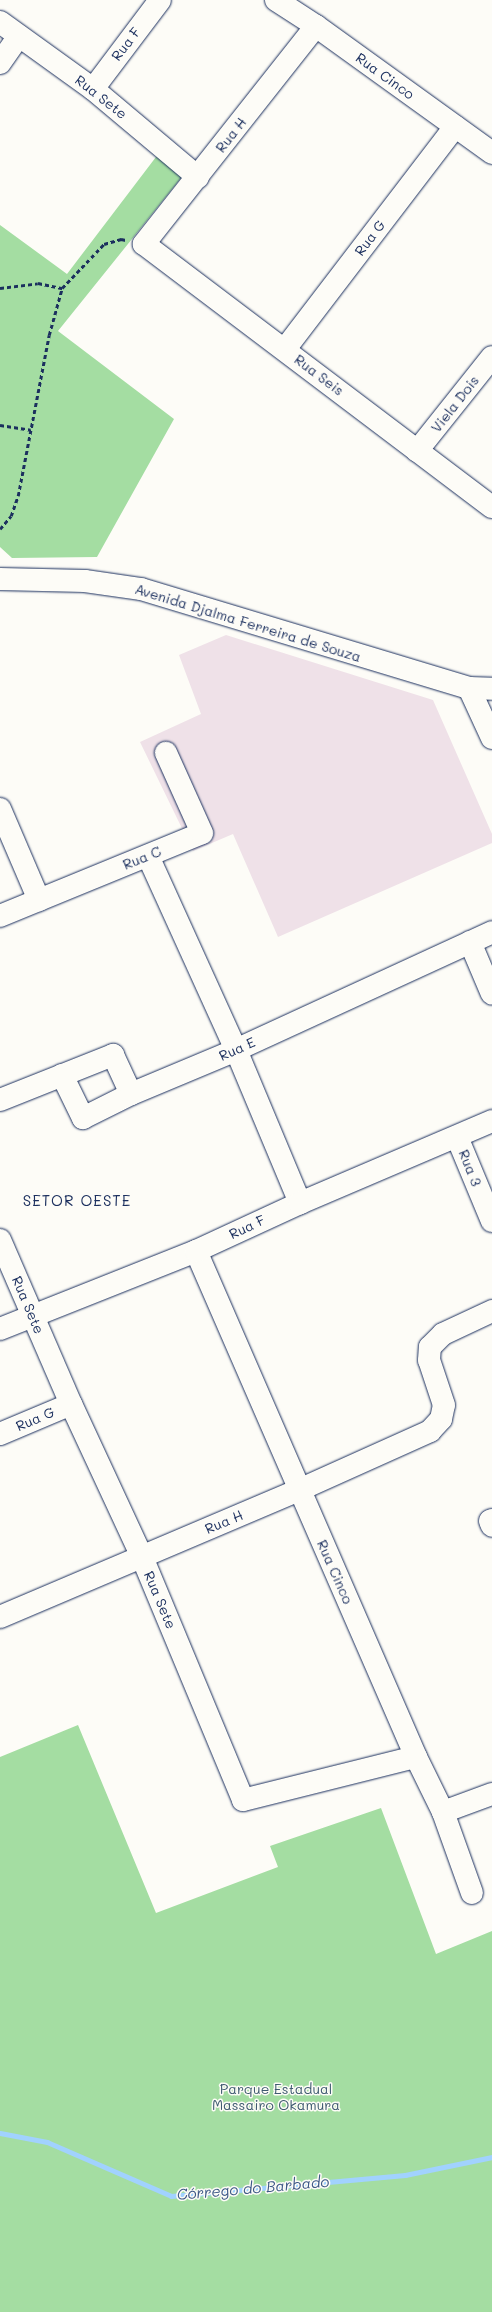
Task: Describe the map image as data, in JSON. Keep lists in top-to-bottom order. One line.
{"streets":{"street":["Rua F","Rua Cinco","Rua Sete","Rua H","Rua G","Rua Seis","Viela Dois","Avenida Djalma Ferreira de Souza","Rua C","Rua E","Rua 3"]},"crossings":[["Rua F","Rua Cinco"],["Rua F","Rua Sete"],["Rua F","Rua 3"],["Rua Cinco","Rua Sete"],["Rua Cinco","Rua H"],["Rua Cinco","Rua G"],["Rua Sete","Rua H"],["Rua Sete","Rua G"],["Rua H","Rua Seis"],["Rua G","Rua Seis"],["Rua Seis","Viela Dois"]],"districts":["SETOR OESTE"],"water":["Córrego do Barbado"],"parks":["Parque Estadual Massairo Okamura"]}
